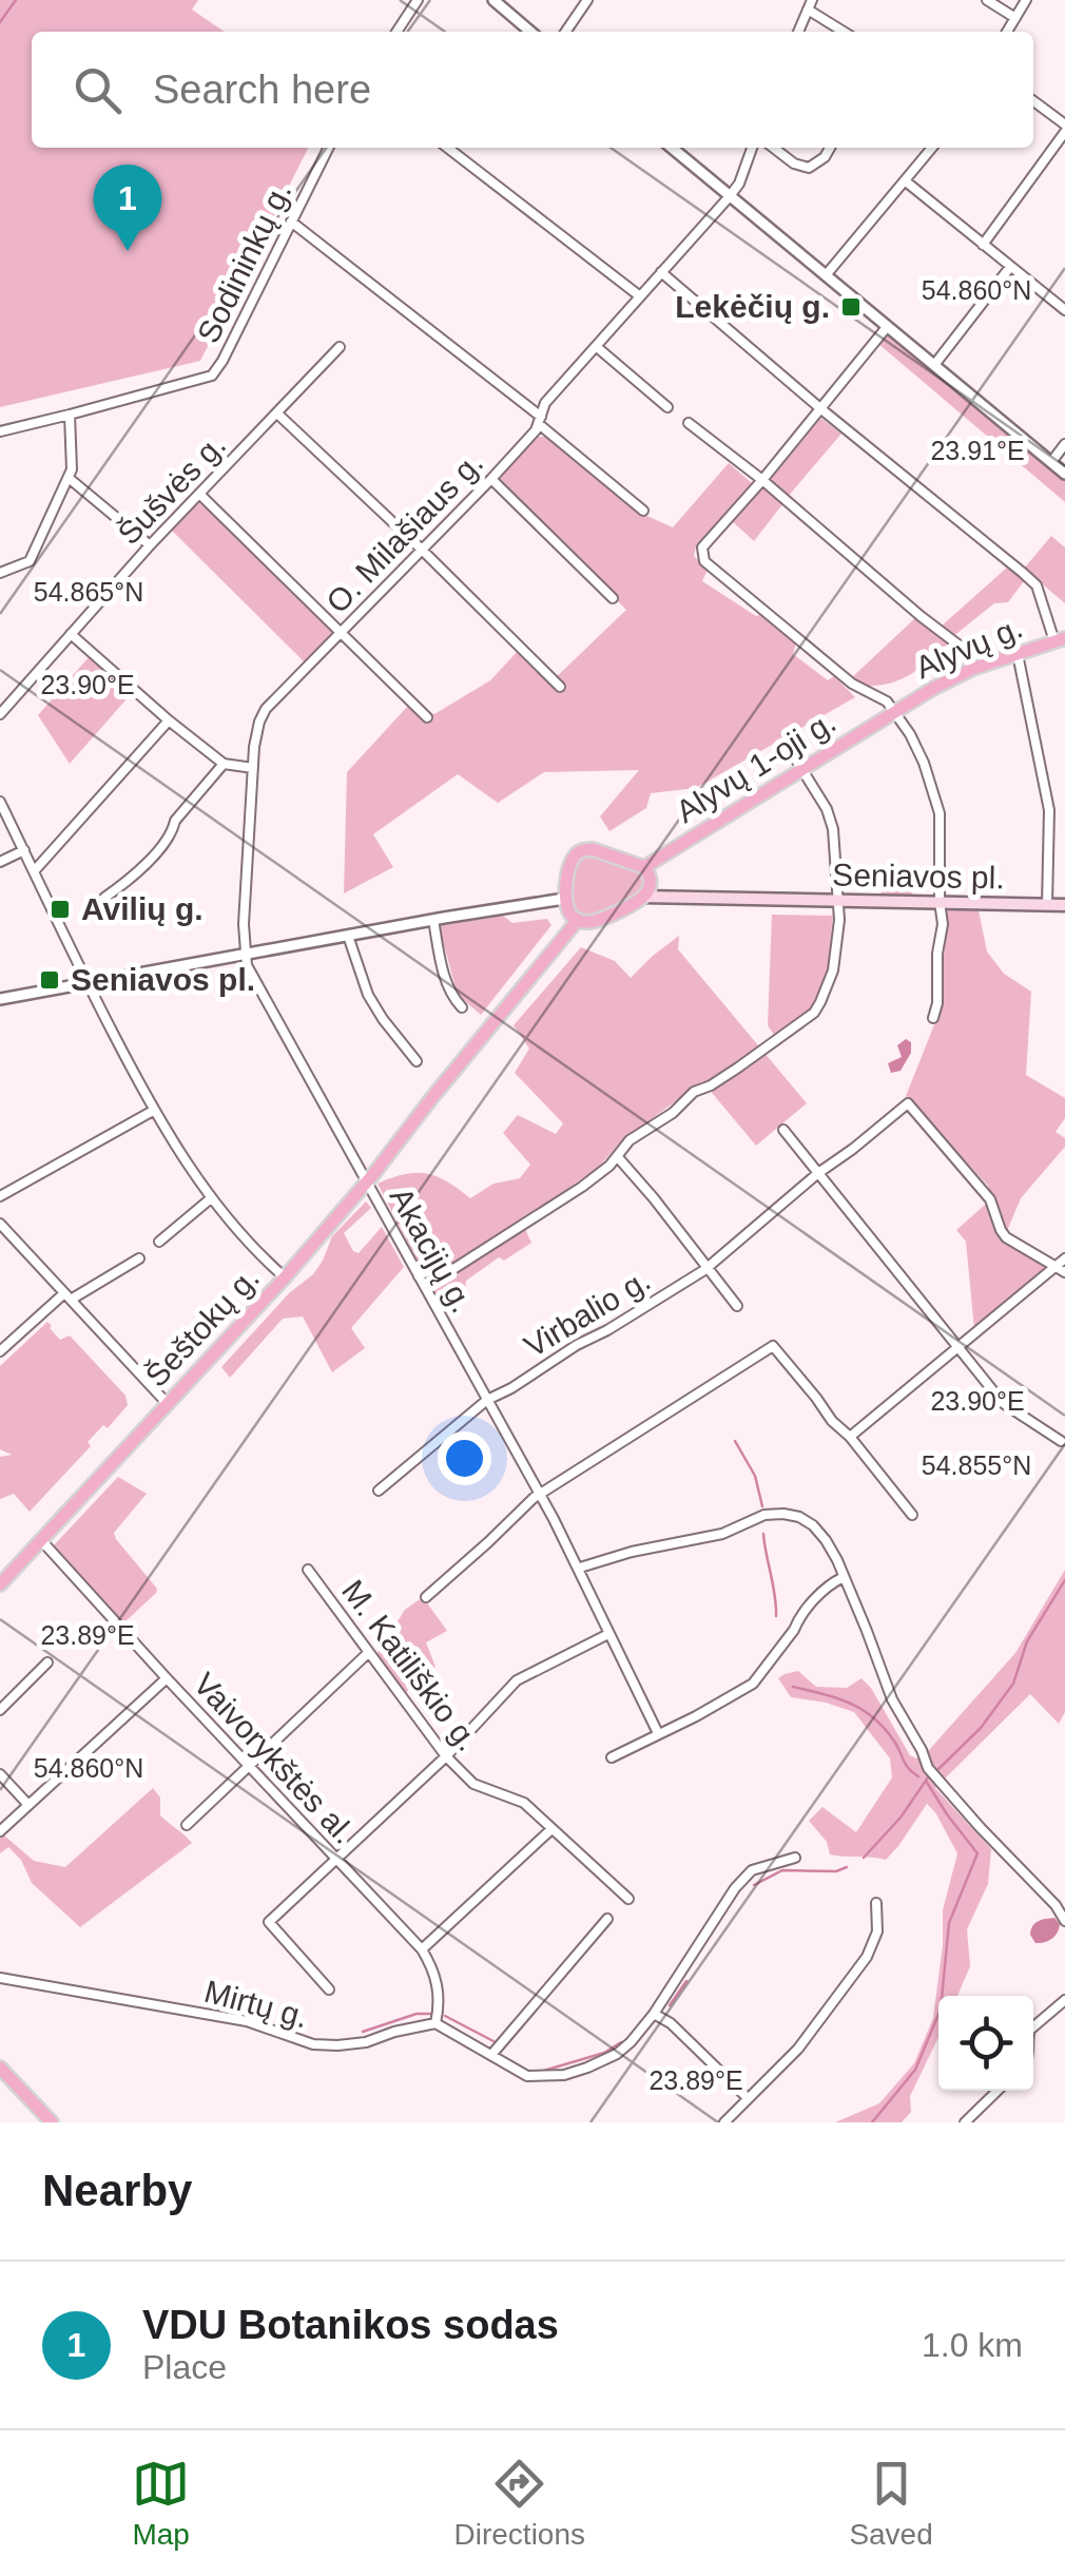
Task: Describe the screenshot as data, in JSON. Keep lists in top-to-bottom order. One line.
{"streets":{"main road":["Alyvų g.","Alyvų 1-oji g.","Seniavos pl.","Šeštokų g."],"street":["Sodininkų g.","Šušvės g.","O. Milašiaus g.","Akacijų g.","Virbalio g.","M. Katiliškio g.","Vaivorykštės al.","Mirtų g."]},"crossings":[["O. Milašiaus g.","Akacijų g."],["Alyvų g.","Alyvų 1-oji g."],["Alyvų 1-oji g.","Seniavos pl."],["Alyvų 1-oji g.","Šeštokų g."],["Seniavos pl.","Šeštokų g."],["Akacijų g.","Virbalio g."],["Akacijų g.","Šeštokų g."],["Šeštokų g.","Vaivorykštės al."],["Vaivorykštės al.","Mirtų g."]],"places":{"transit":["Lekėčių g.","Avilių g.","Seniavos pl."]},"page":{"search":"Search here","pins":"1","heading":"Nearby","list":[{"mark":"1","name":"VDU Botanikos sodas","note":"Place","value":"1.0 km"}],"nav":["Map","Directions","Saved"]},"coordinates":["54.860°N","23.91°E","54.865°N","23.90°E","54.855°N","23.89°E"]}
